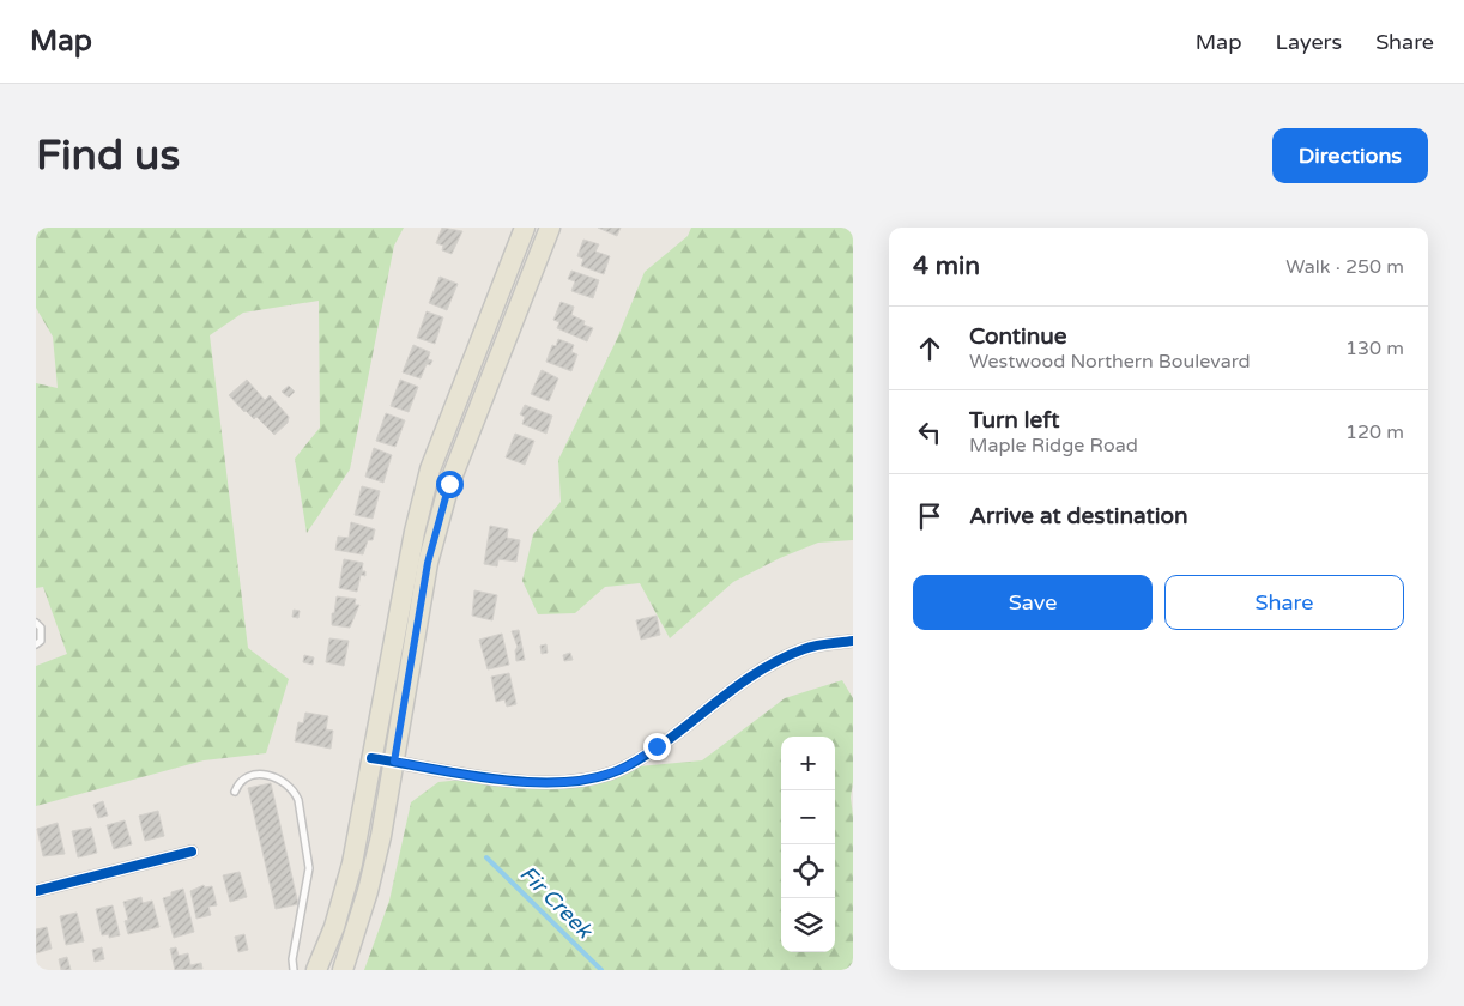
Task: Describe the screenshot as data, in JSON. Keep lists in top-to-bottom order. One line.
{"water":["Fir Creek"],"page":{"header":"Map","nav":["Map","Layers","Share"],"buttons":["Directions",["Save","Share"]],"title":"Find us","heading":["4 min","Walk · 250 m"],"list":[["Continue","Westwood Northern Boulevard","130 m"],["Turn left","Maple Ridge Road","120 m"],"Arrive at destination"],"map_buttons":["+","−"]}}
